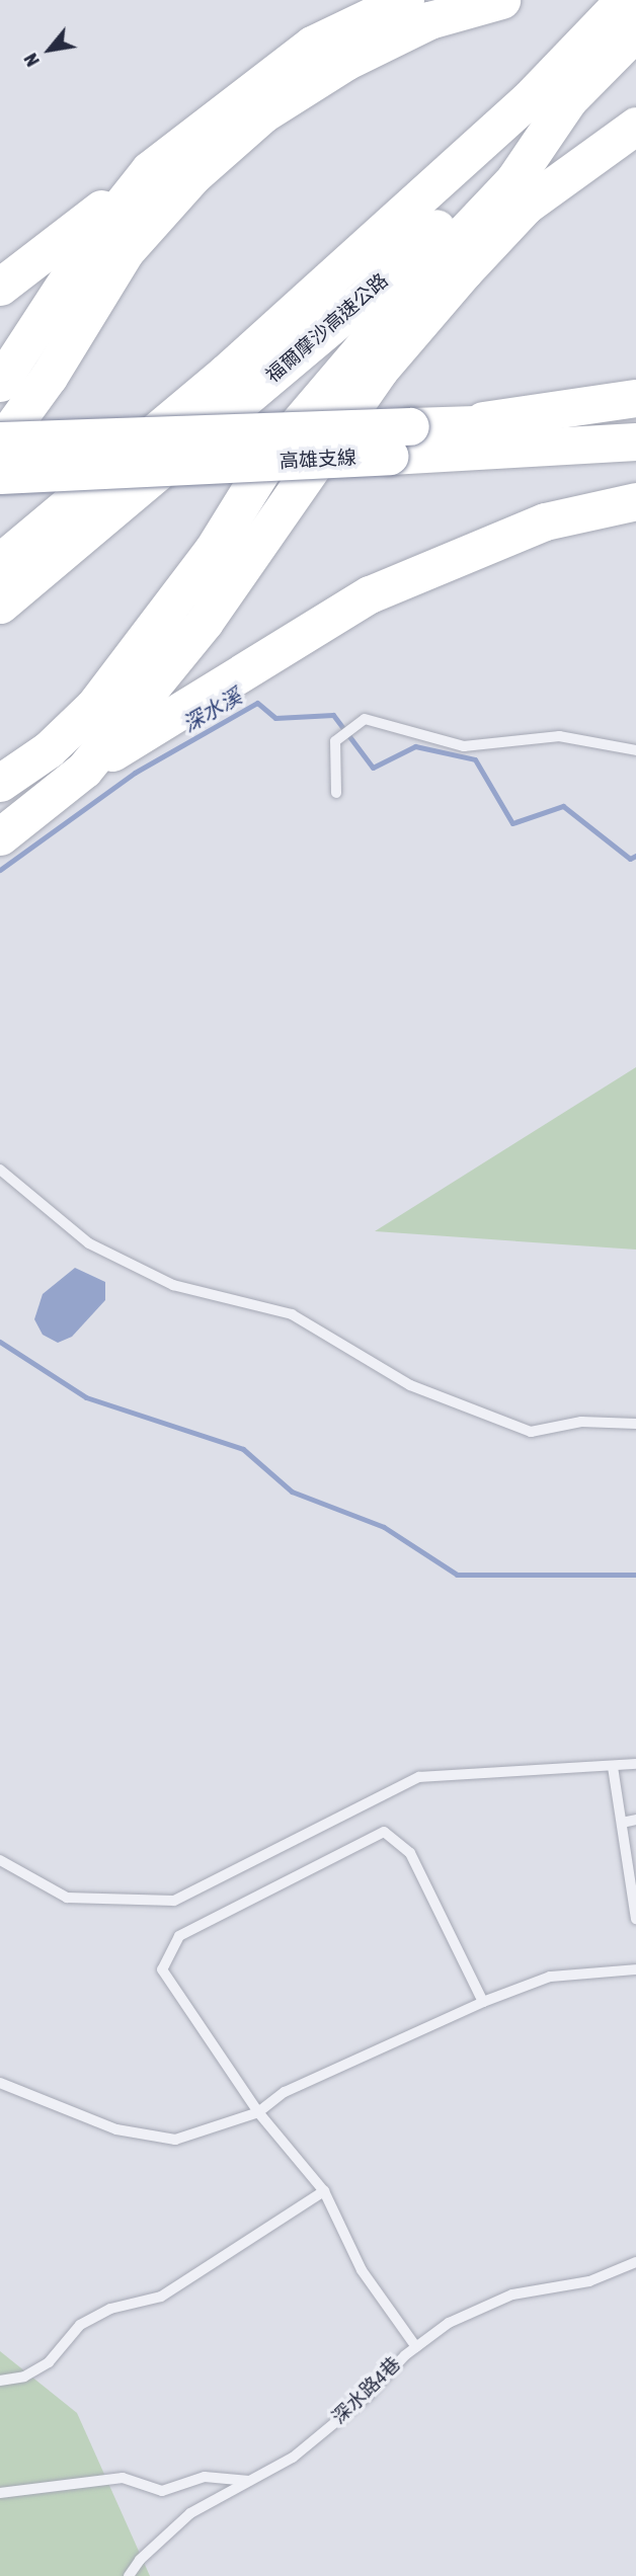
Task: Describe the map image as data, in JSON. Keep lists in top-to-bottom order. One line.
{"streets":{"highway":["福爾摩沙高速公路","高雄支線"],"lane":["深水路4巷"]},"water":["深水溪"],"north":"bottom left"}
